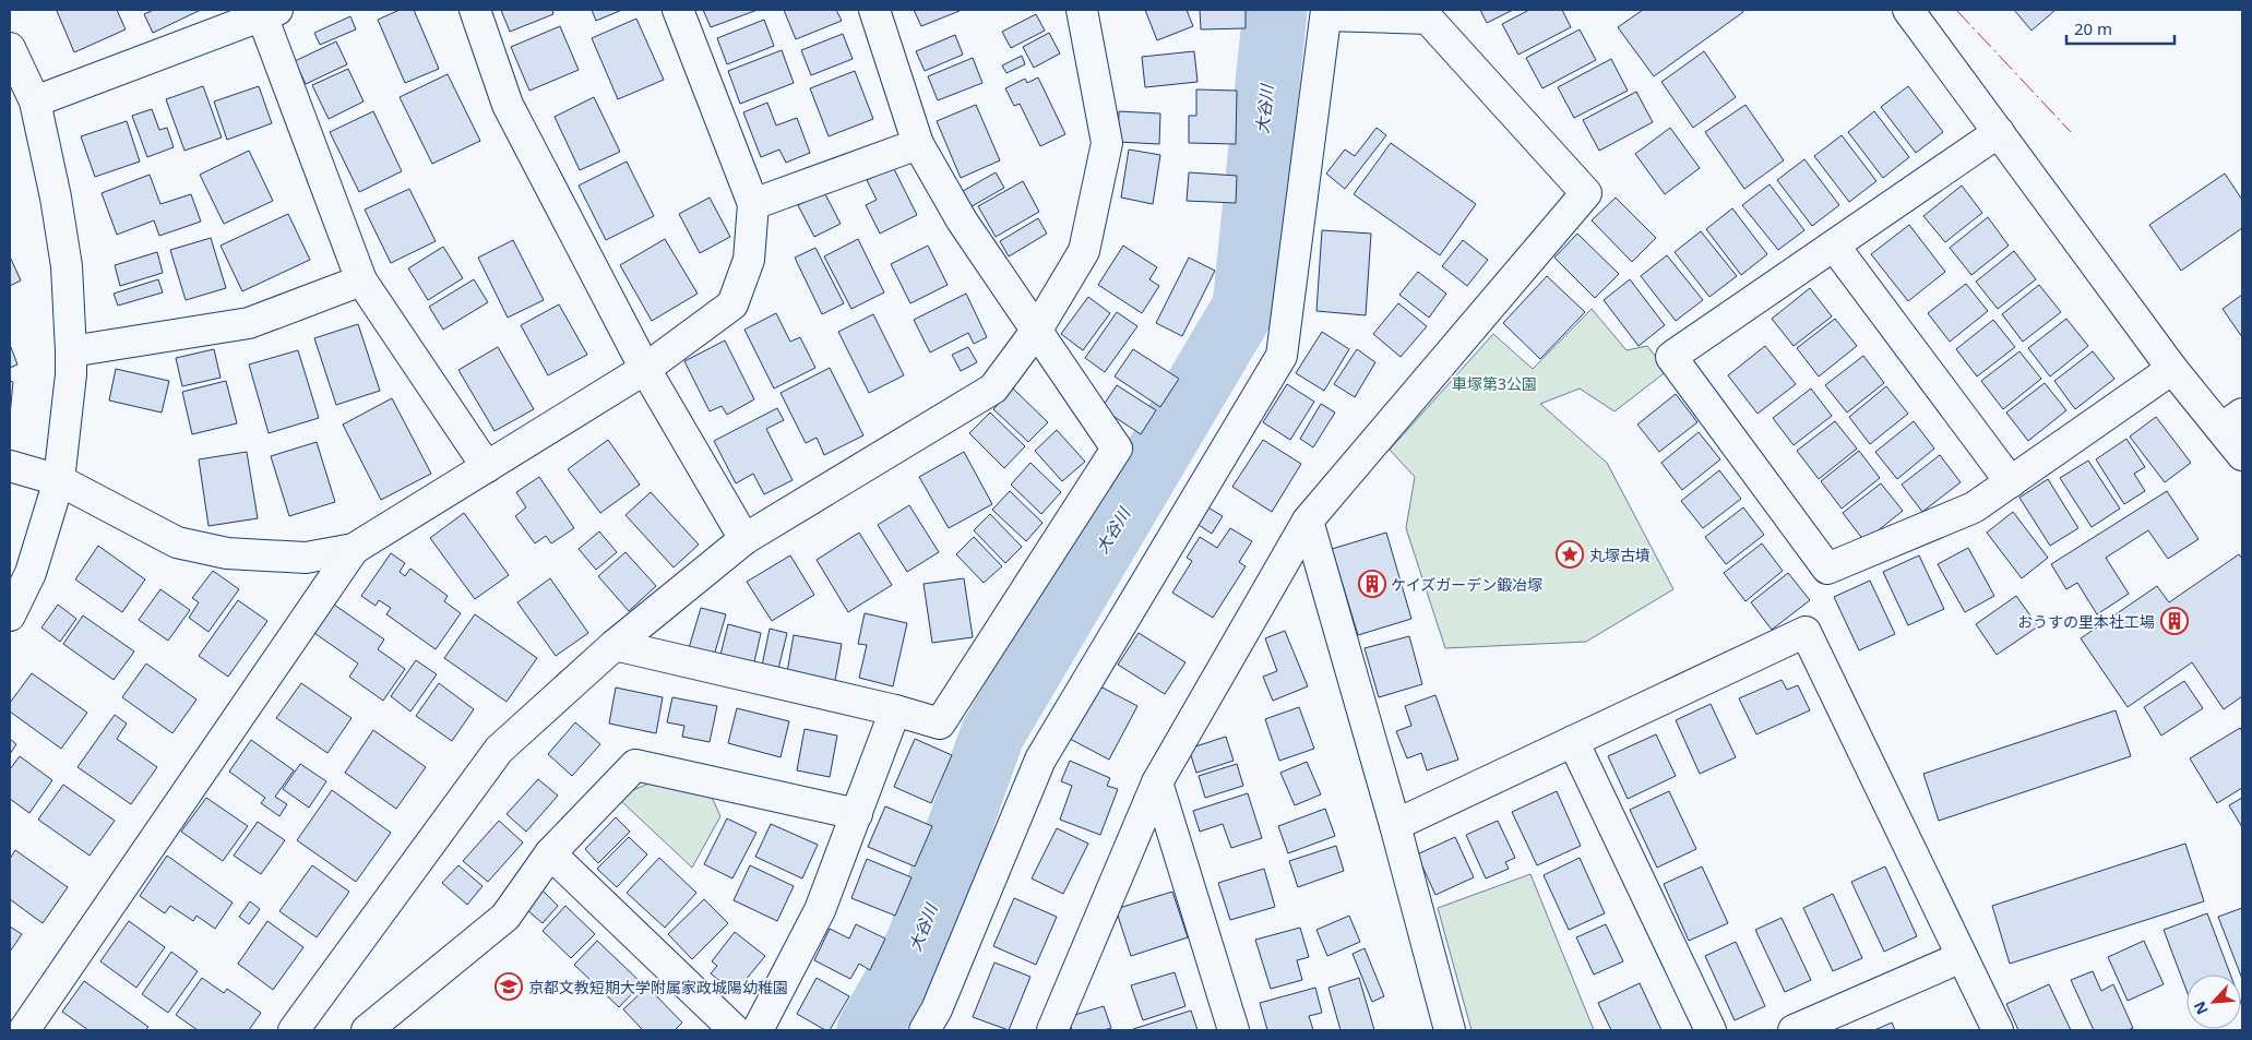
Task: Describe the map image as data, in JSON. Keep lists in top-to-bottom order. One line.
{"water":["大谷川"],"parks":["車塚第3公園"],"places":{"place":["丸塚古墳"],"building":["ケイズガーデン鍛冶塚","おうすの里本社工場"],"school or university":["京都文教短期大学附属家政城陽幼稚園"]},"scale_bar":"20 m","north":"bottom left"}
